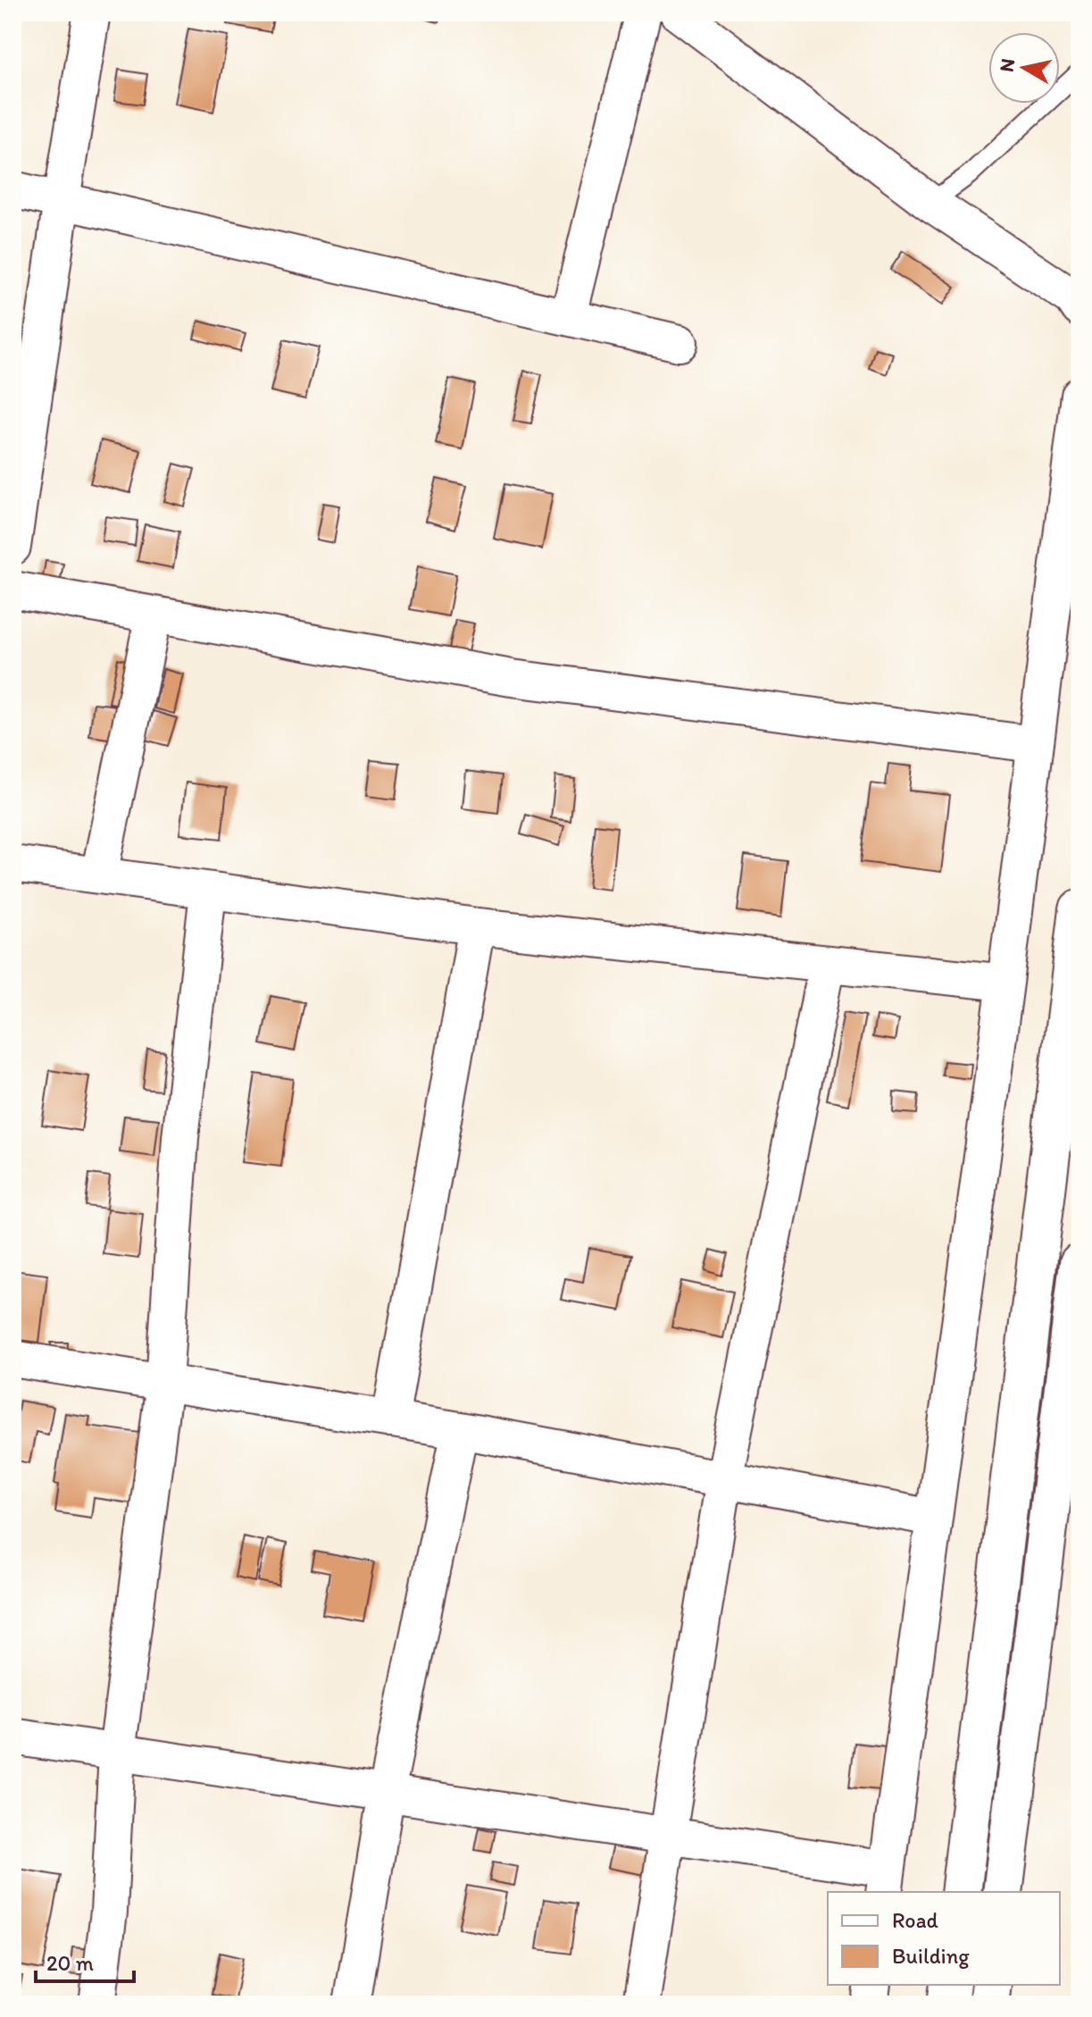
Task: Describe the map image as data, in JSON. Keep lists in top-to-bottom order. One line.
{"legend":["Road","Building"],"scale_bar":"20 m","north":"left"}
